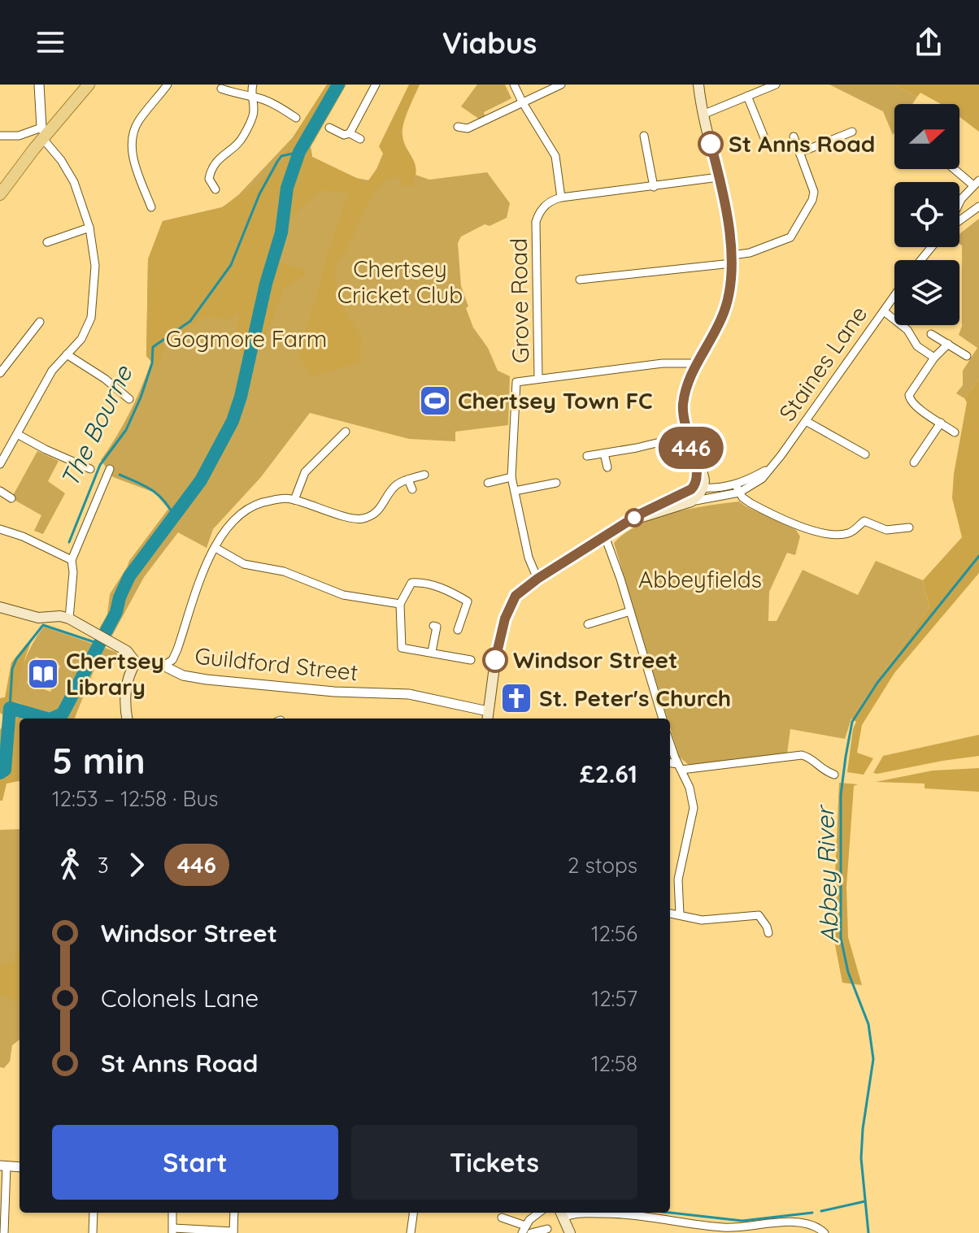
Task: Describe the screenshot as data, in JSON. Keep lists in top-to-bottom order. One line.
{"streets":{"main road":["Staines Lane"],"street":["Grove Road","Guildford Street"]},"water":["The Bourne","Abbey River"],"parks":["Chertsey Cricket Club","Gogmore Farm","Abbeyfields"],"places":{"other":["St Anns Road","Windsor Street"],"sports":["Chertsey Town FC"],"library":["Chertsey Library"],"church":["St. Peter's Church"]},"lines":["bus line 446"],"north":"right","page":{"header":"Viabus","on_map":"446","heading":["5 min","12:53 – 12:58 · Bus","£2.61"],"legs":["3","446","2 stops"],"list":[{"name":"Windsor Street","value":"12:56"},{"name":"Colonels Lane","value":"12:57"},{"name":"St Anns Road","value":"12:58"}],"buttons":["Start","Tickets"]}}
